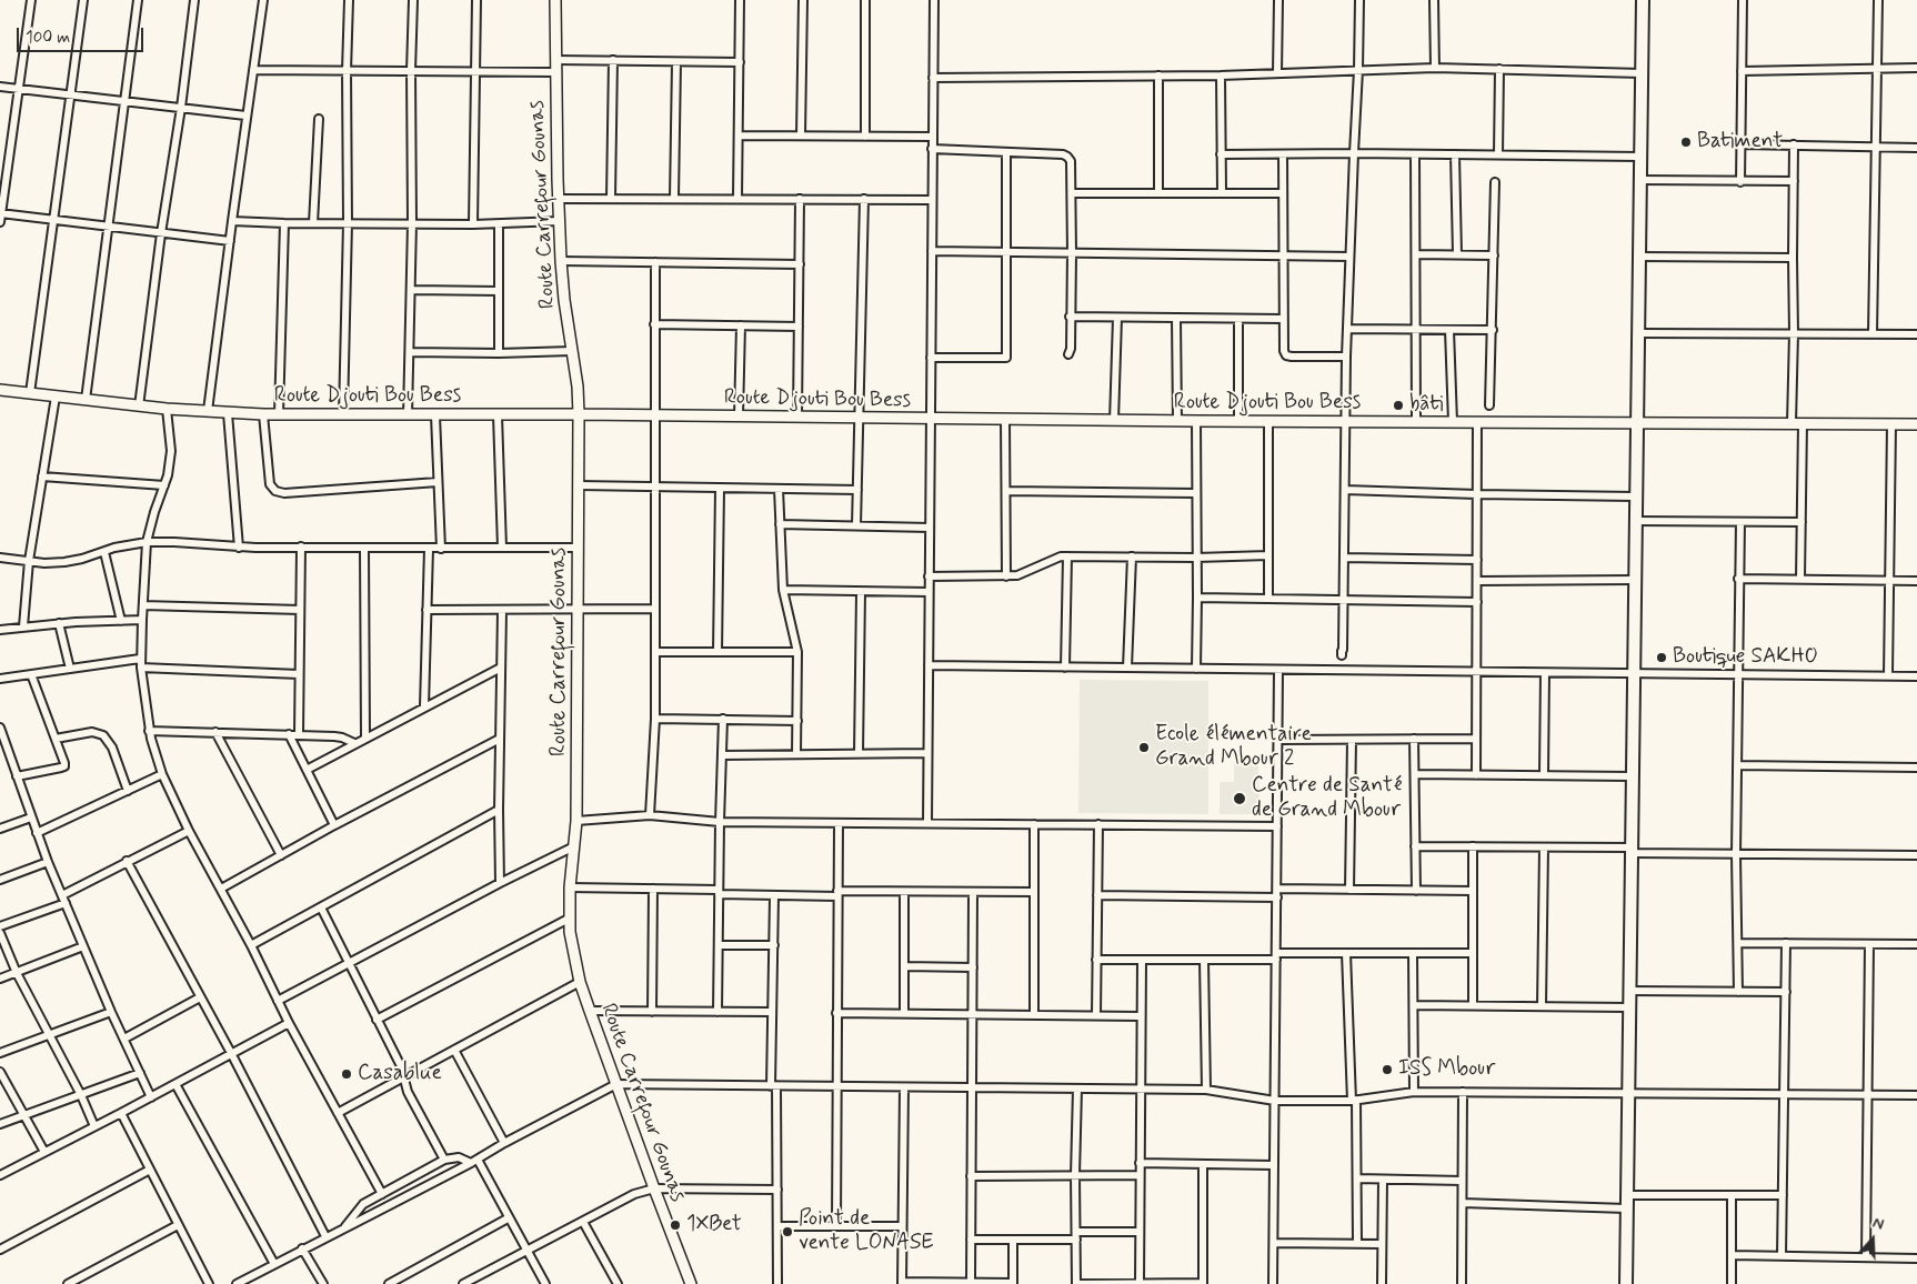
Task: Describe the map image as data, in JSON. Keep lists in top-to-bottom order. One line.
{"streets":{"main road":["Route Carrefour Gounas","Route Djouti Bou Bess"]},"crossings":[["Route Carrefour Gounas","Route Djouti Bou Bess"]],"places":["Batiment","bâti","Boutique SAKHO","Ecole élémentaire Grand Mbour 2","Centre de Santé de Grand Mbour","ISS Mbour","Casablue","1XBet","Point de vente LONASE"],"scale_bar":"100 m","north":"top"}
